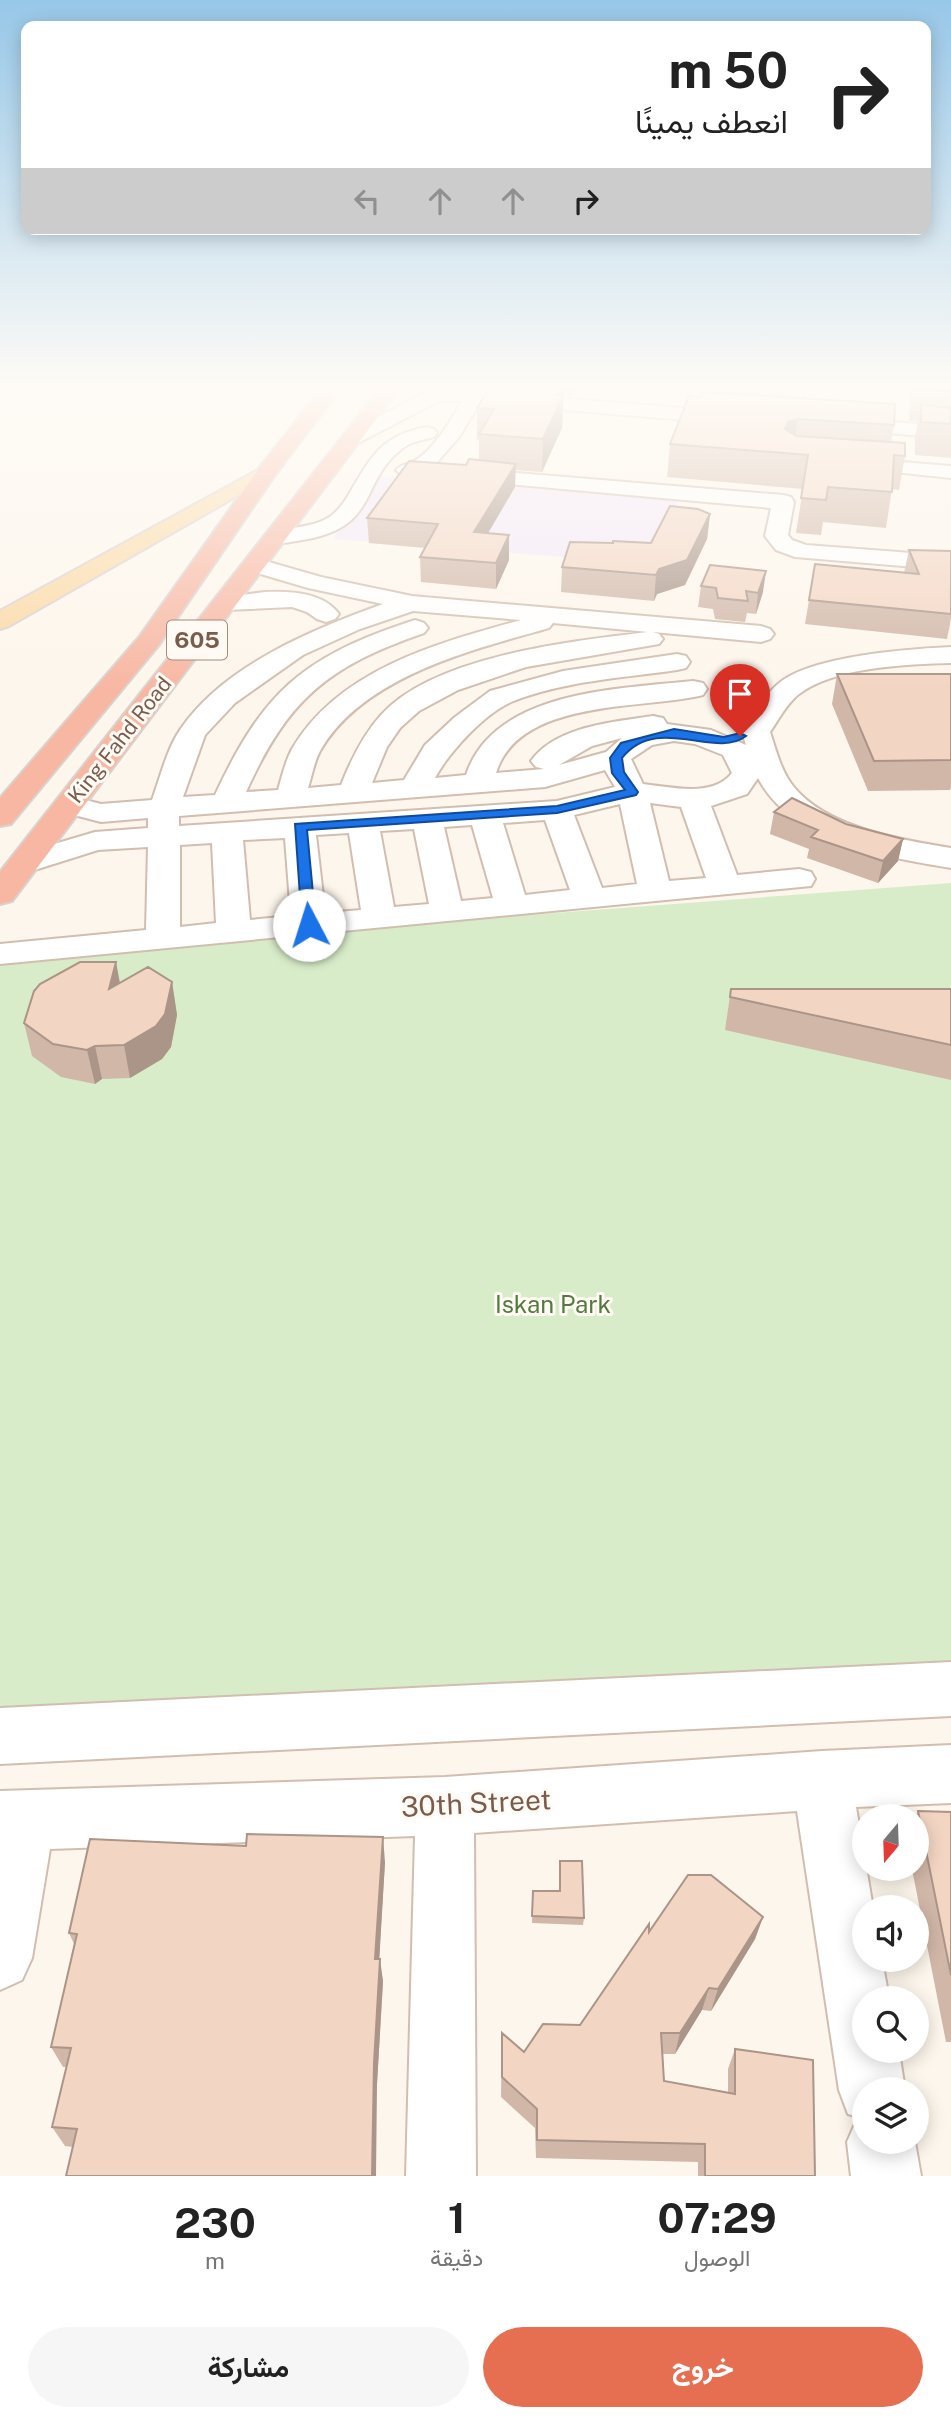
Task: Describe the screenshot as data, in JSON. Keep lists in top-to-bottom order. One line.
{"streets":{"highway":["605","King Fahd Road"],"street":["30th Street"]},"parks":["Iskan Park"],"north":"bottom","page":{"turn":["50 m","انعطف يمينًا"],"eta":["07:29","الوصول","1","دقيقة","230","m"],"buttons":["خروج","مشاركة"]}}
